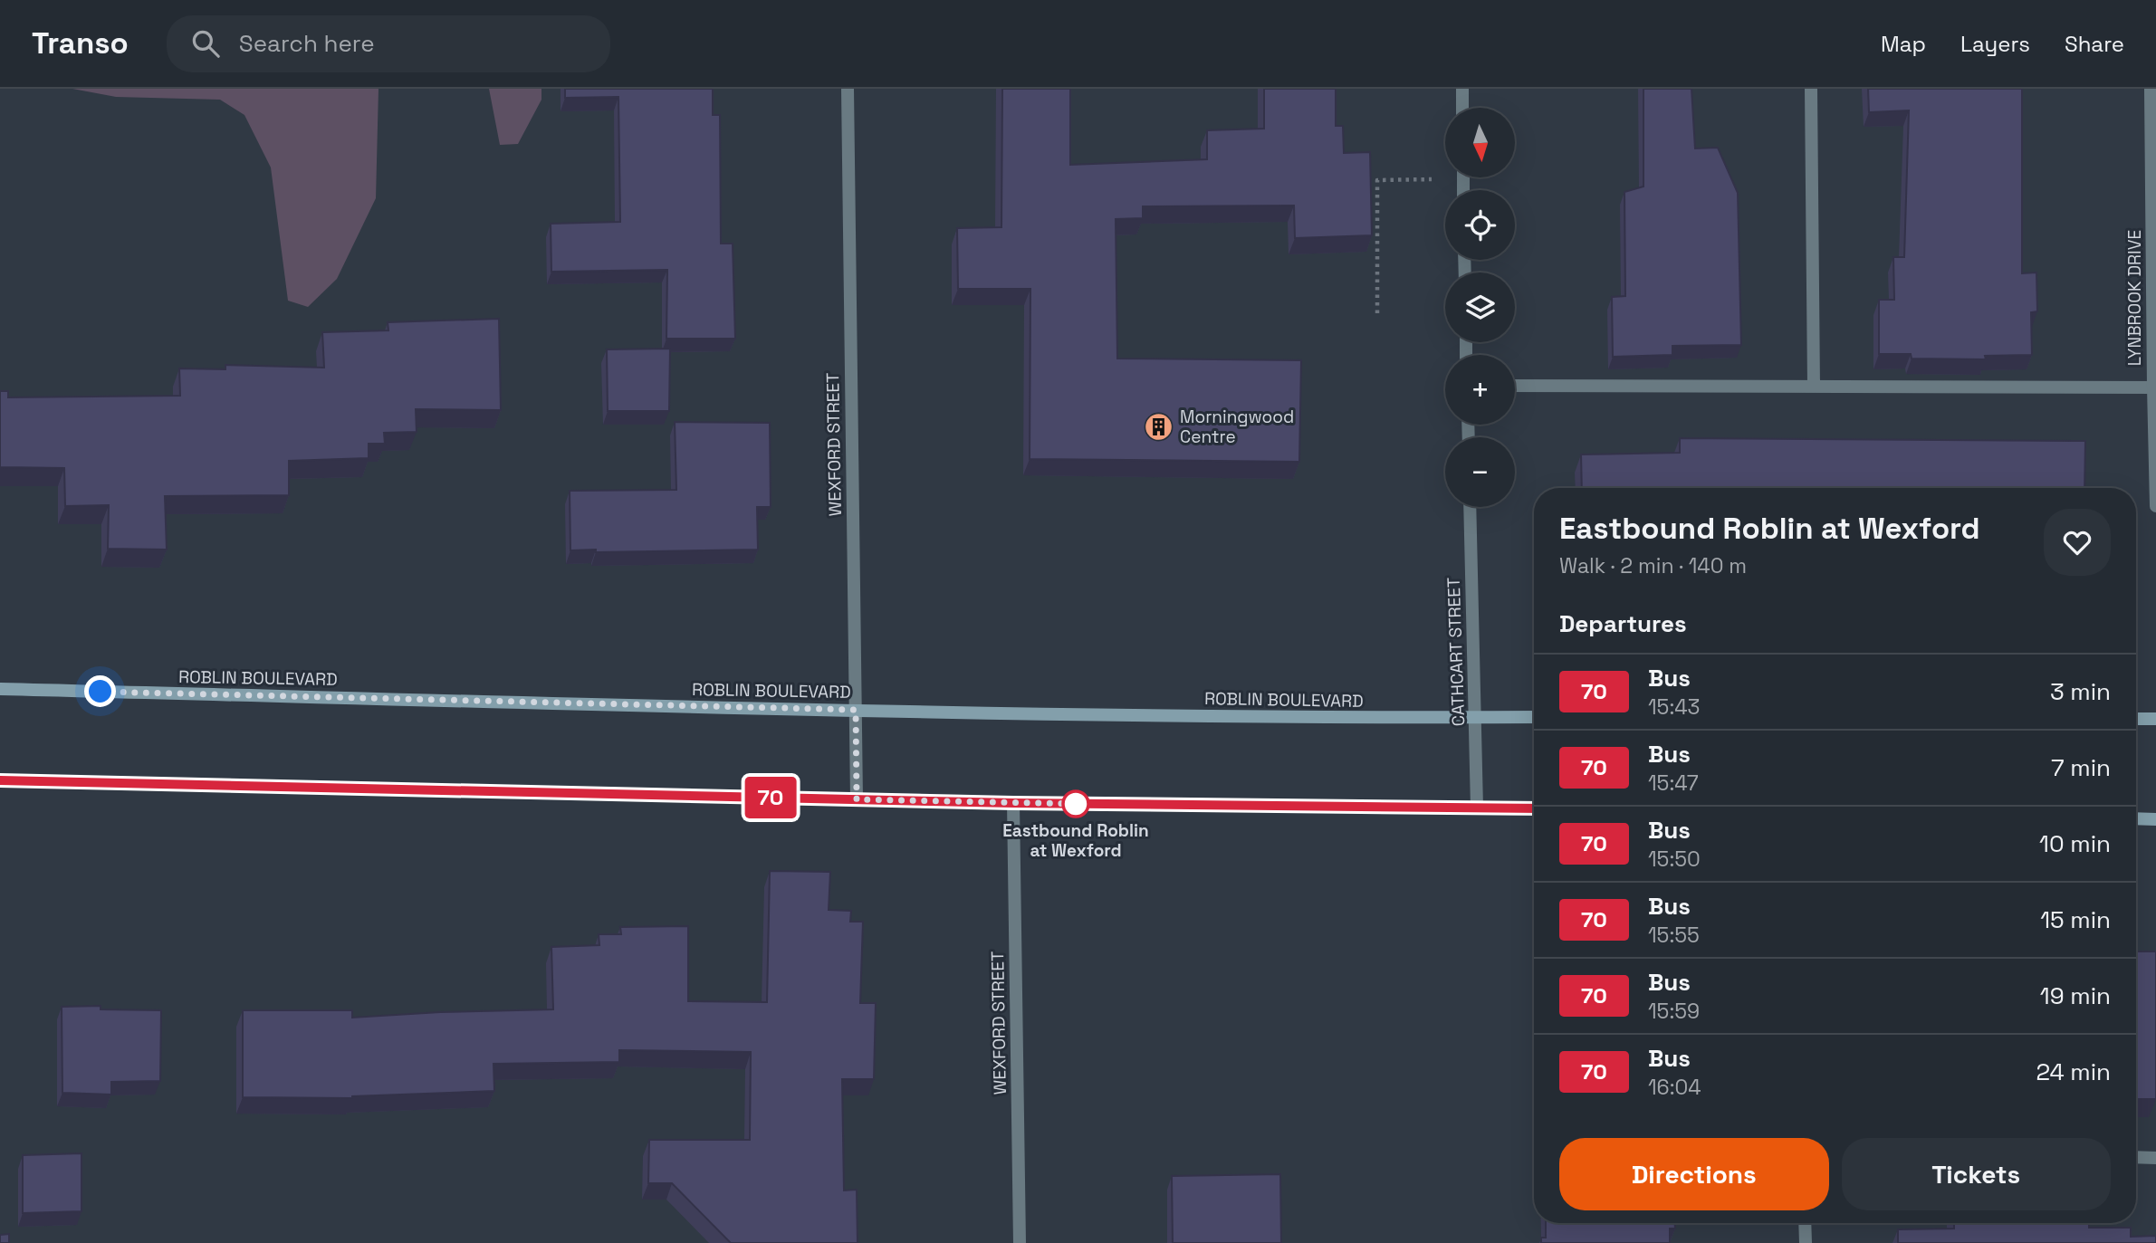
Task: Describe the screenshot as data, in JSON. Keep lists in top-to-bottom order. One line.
{"streets":{"main road":["ROBLIN BOULEVARD"],"street":["LYNBROOK DRIVE","WEXFORD STREET","CATHCART STREET"]},"crossings":[["WEXFORD STREET","ROBLIN BOULEVARD"],["CATHCART STREET","ROBLIN BOULEVARD"]],"places":{"building":["Morningwood Centre"],"other":["Eastbound Roblin at Wexford"]},"lines":["bus line 70"],"north":"bottom","page":{"header":"Transo","search":"Search here","nav":["Map","Layers","Share"],"on_map":"70","map_buttons":["+","−"],"heading":[["Eastbound Roblin at Wexford","Walk · 2 min · 140 m"],"Departures"],"list":[{"mark":"70","name":"Bus","note":"15:43","value":"3 min"},{"mark":"70","name":"Bus","note":"15:47","value":"7 min"},{"mark":"70","name":"Bus","note":"15:50","value":"10 min"},{"mark":"70","name":"Bus","note":"15:55","value":"15 min"},{"mark":"70","name":"Bus","note":"15:59","value":"19 min"},{"mark":"70","name":"Bus","note":"16:04","value":"24 min"}],"buttons":["Directions","Tickets"]}}
